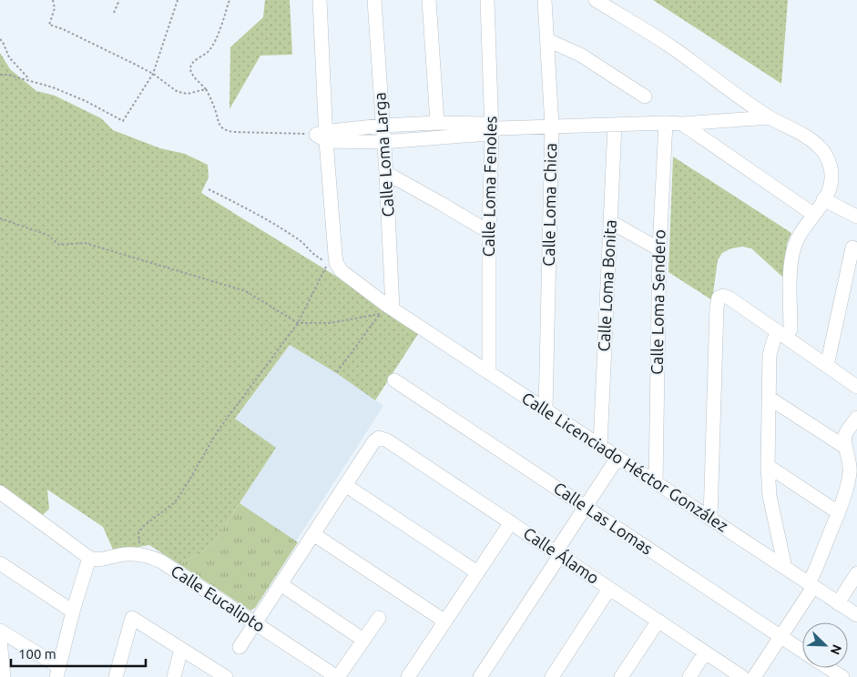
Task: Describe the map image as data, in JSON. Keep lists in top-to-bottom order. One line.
{"streets":{"street":["Calle Loma Larga","Calle Loma Fenoles","Calle Loma Chica","Calle Loma Bonita","Calle Loma Sendero","Calle Licenciado Héctor González","Calle Las Lomas","Calle Álamo","Calle Eucalipto"]},"crossings":[["Calle Loma Larga","Calle Licenciado Héctor González"],["Calle Loma Fenoles","Calle Licenciado Héctor González"],["Calle Loma Chica","Calle Licenciado Héctor González"],["Calle Loma Bonita","Calle Licenciado Héctor González"],["Calle Loma Sendero","Calle Licenciado Héctor González"]],"scale_bar":"100 m","north":"bottom right"}
